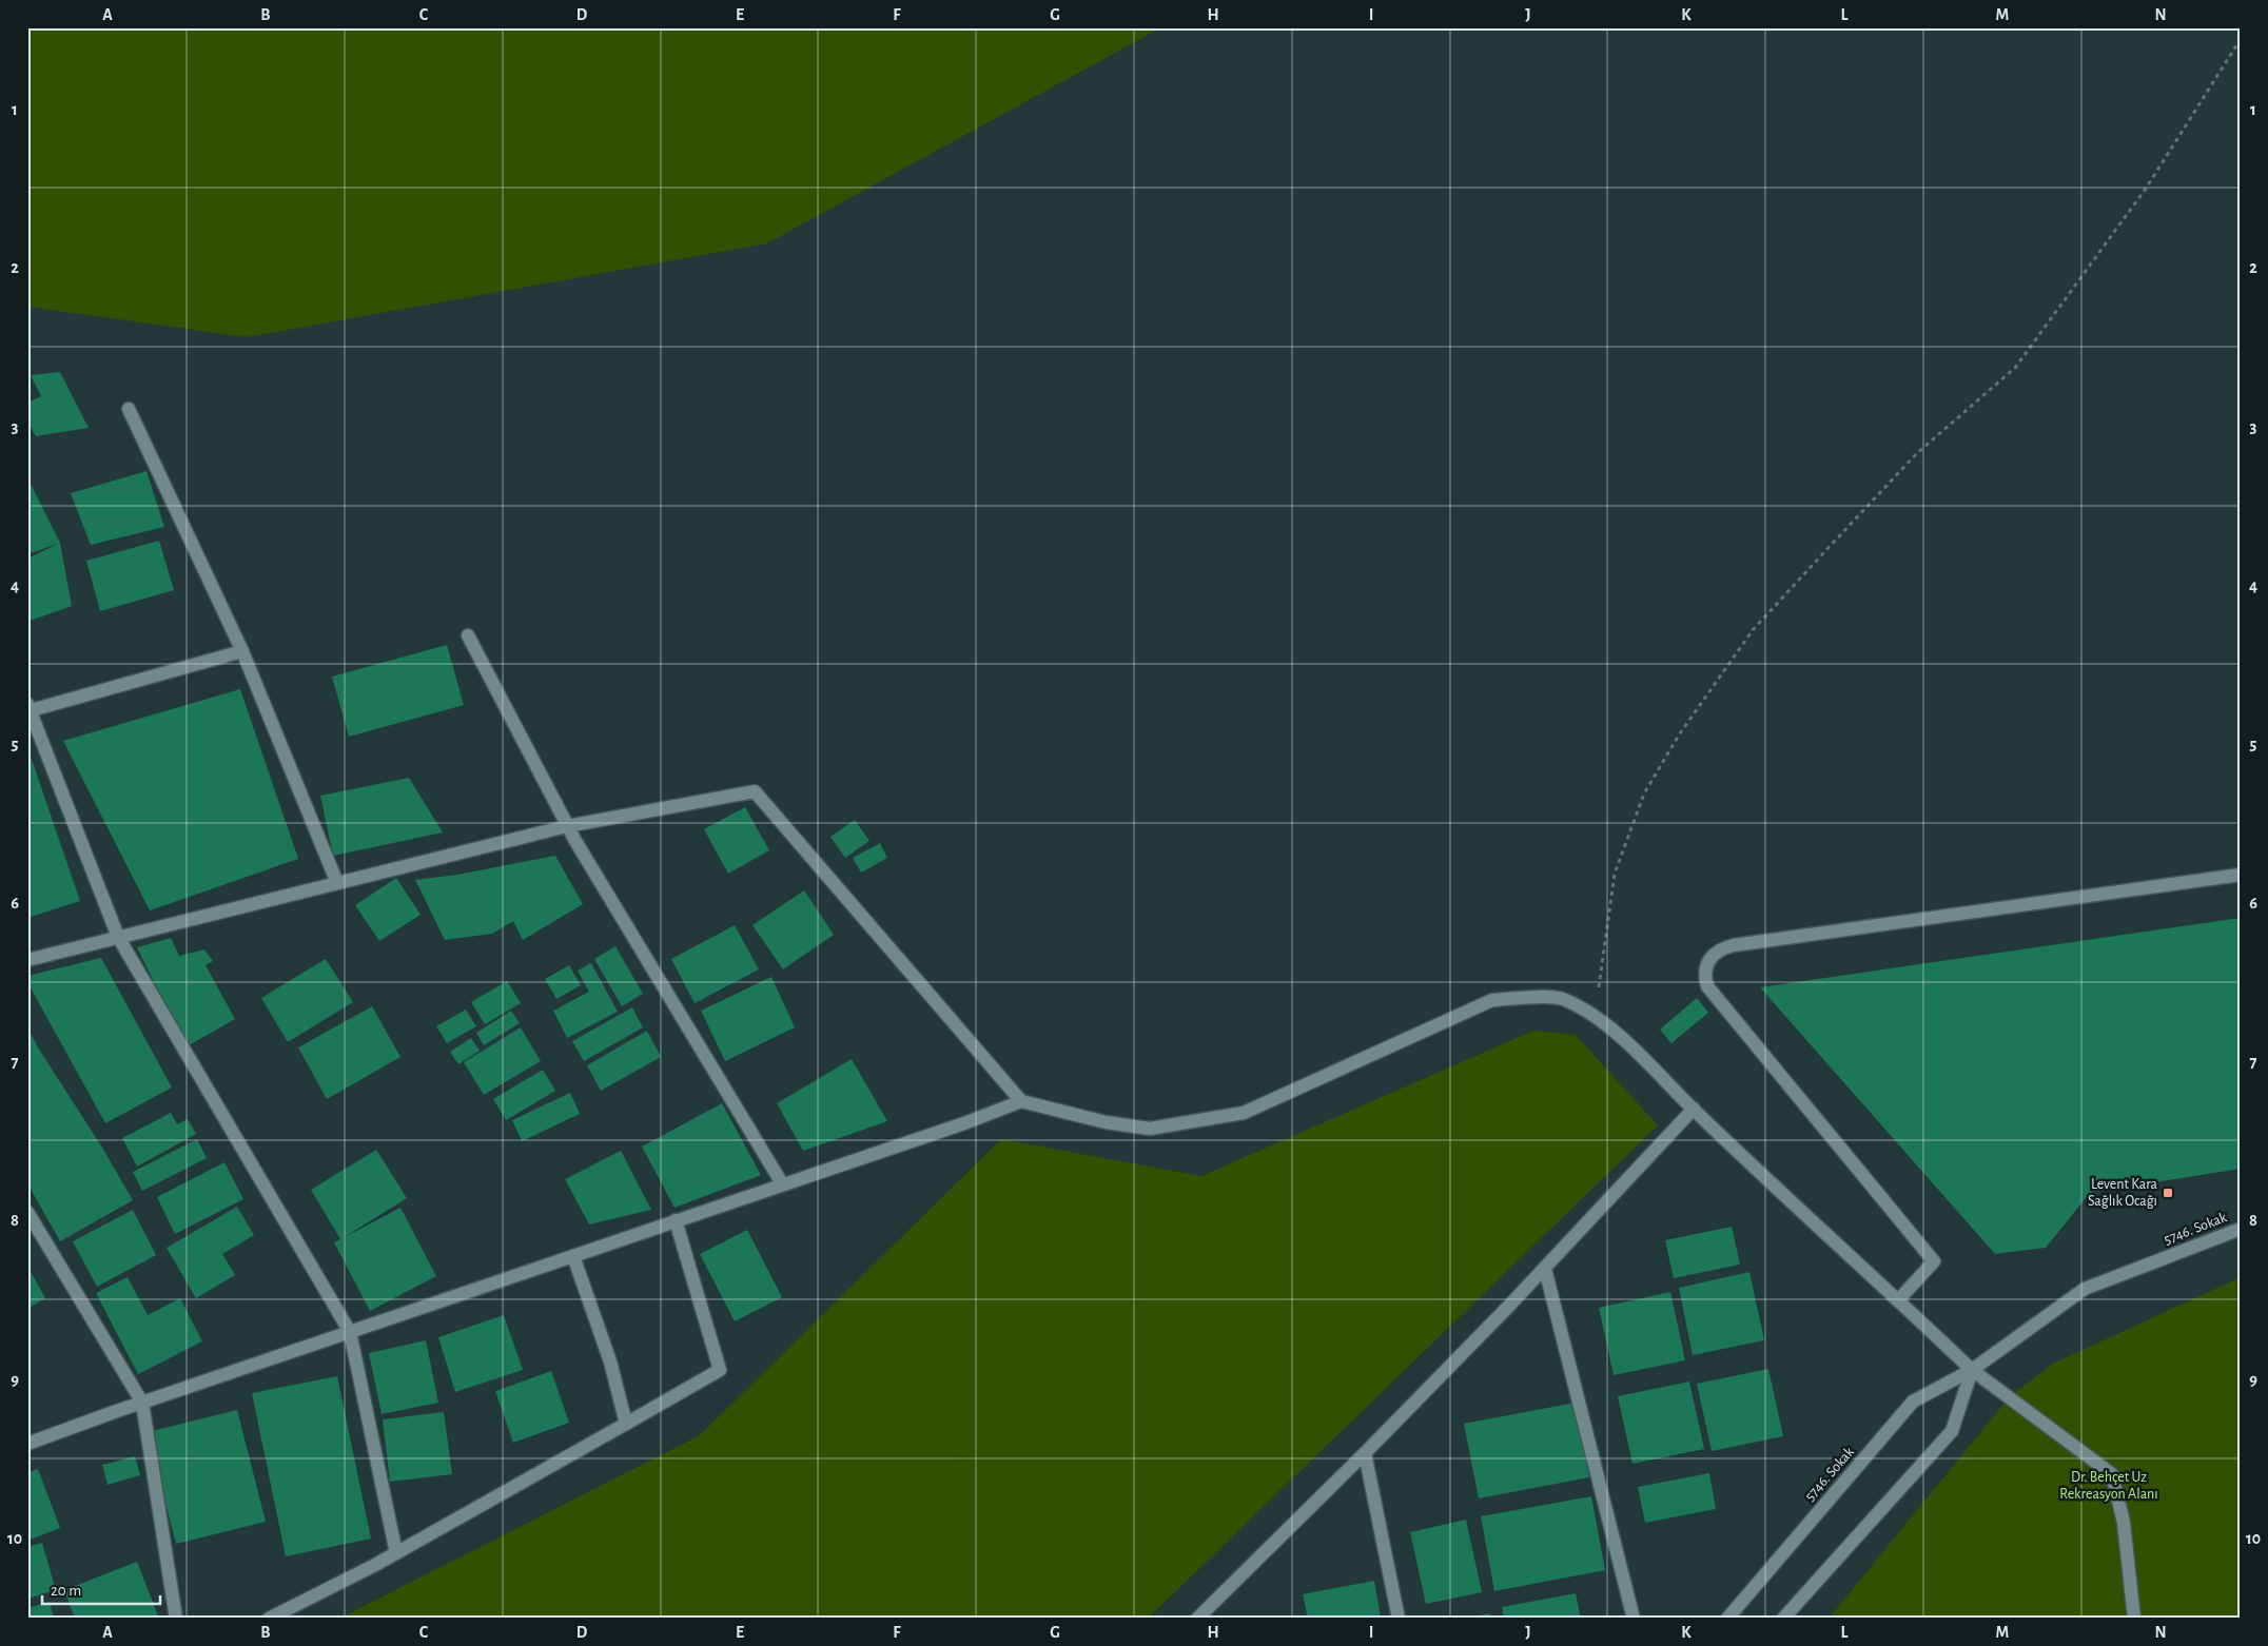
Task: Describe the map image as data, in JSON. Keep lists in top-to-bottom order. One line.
{"streets":{"street":["5746. Sokak"]},"parks":["Dr. Behçet Uz Rekreasyon Alanı"],"places":{"transit":["Levent Kara Sağlık Ocağı"]},"scale_bar":"20 m","grid":{"columns":["A","B","C","D","E","F","G","H","I","J","K","L","M","N"],"rows":["1","2","3","4","5","6","7","8","9","10"]}}
